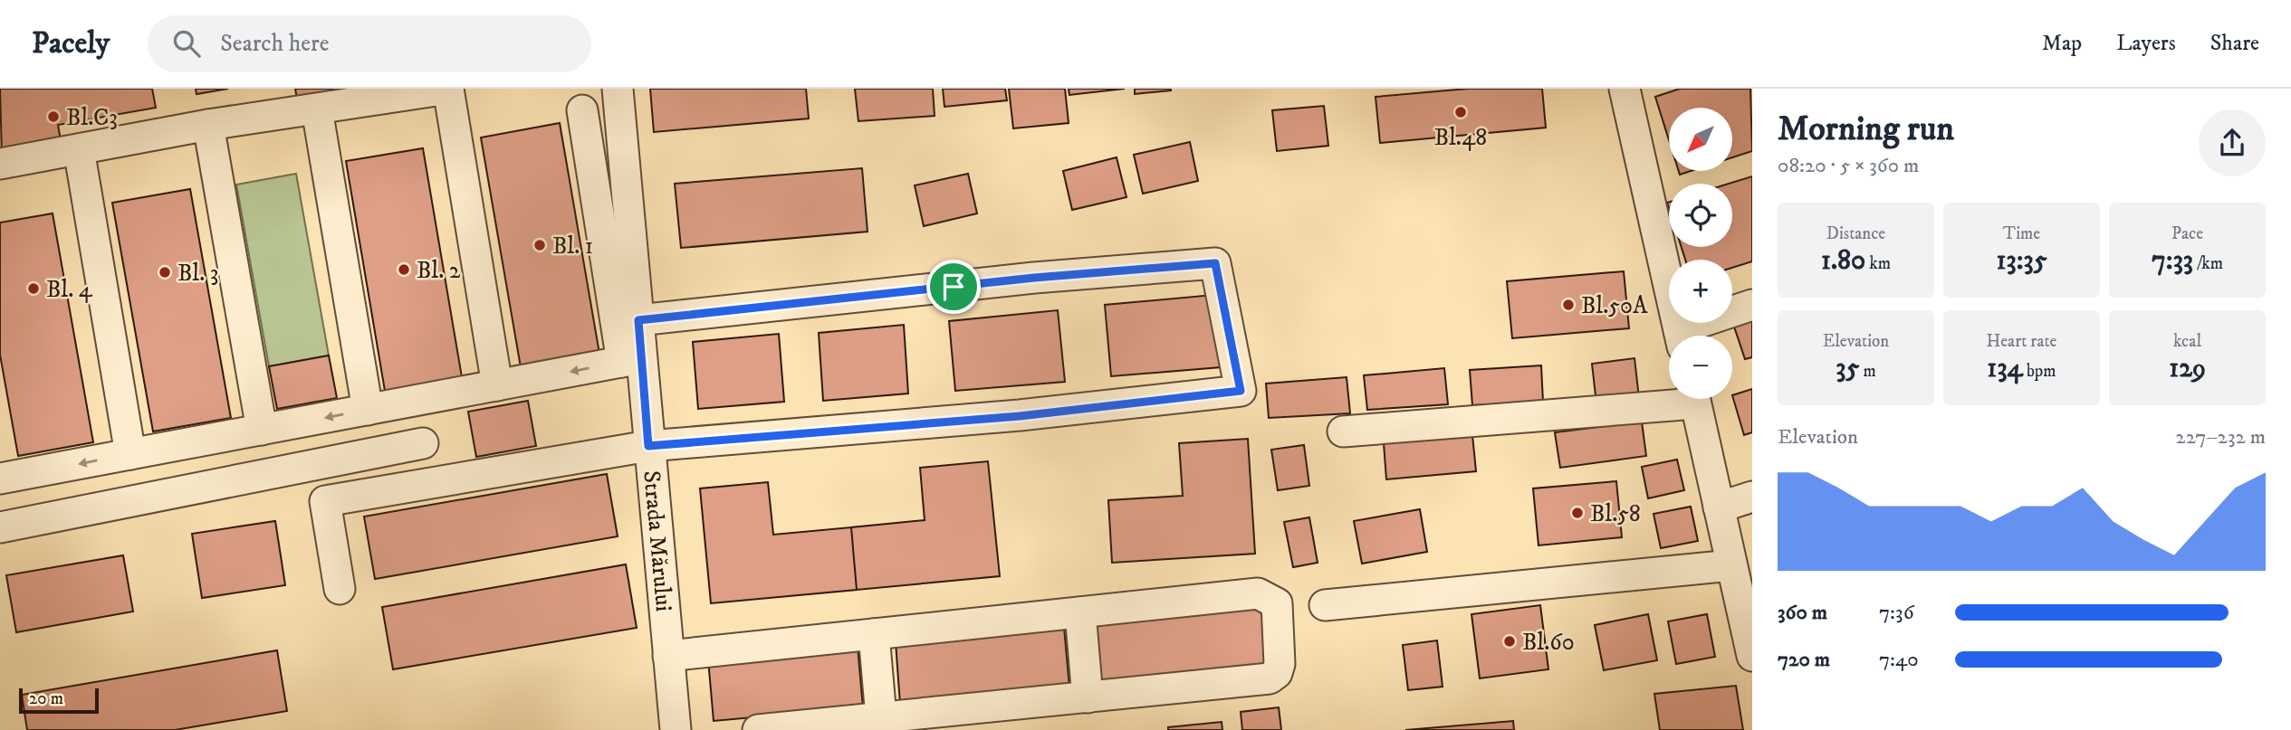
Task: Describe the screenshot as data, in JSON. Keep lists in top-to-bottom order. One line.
{"streets":{"street":["Strada Mărului"]},"places":["Bl.48","Bl.C3","Bl. 1","Bl. 2","Bl. 3","Bl. 4","Bl.50A","Bl.58","Bl.60"],"scale_bar":"20 m","north":"bottom left","page":{"header":"Pacely","search":"Search here","nav":["Map","Layers","Share"],"heading":["Morning run","08:20 · 5 × 360 m"],"map_buttons":["+","−"],"stats":[["Distance","1.80 km"],["Time","13:35"],["Pace","7:33 /km"],["Elevation","35 m"],["Heart rate","134 bpm"],["kcal","129"]],"chart":["Elevation","227–232 m"],"list":[{"name":"360 m","note":"7:36"},{"name":"720 m","note":"7:40"}],"scale":"20 m"}}
